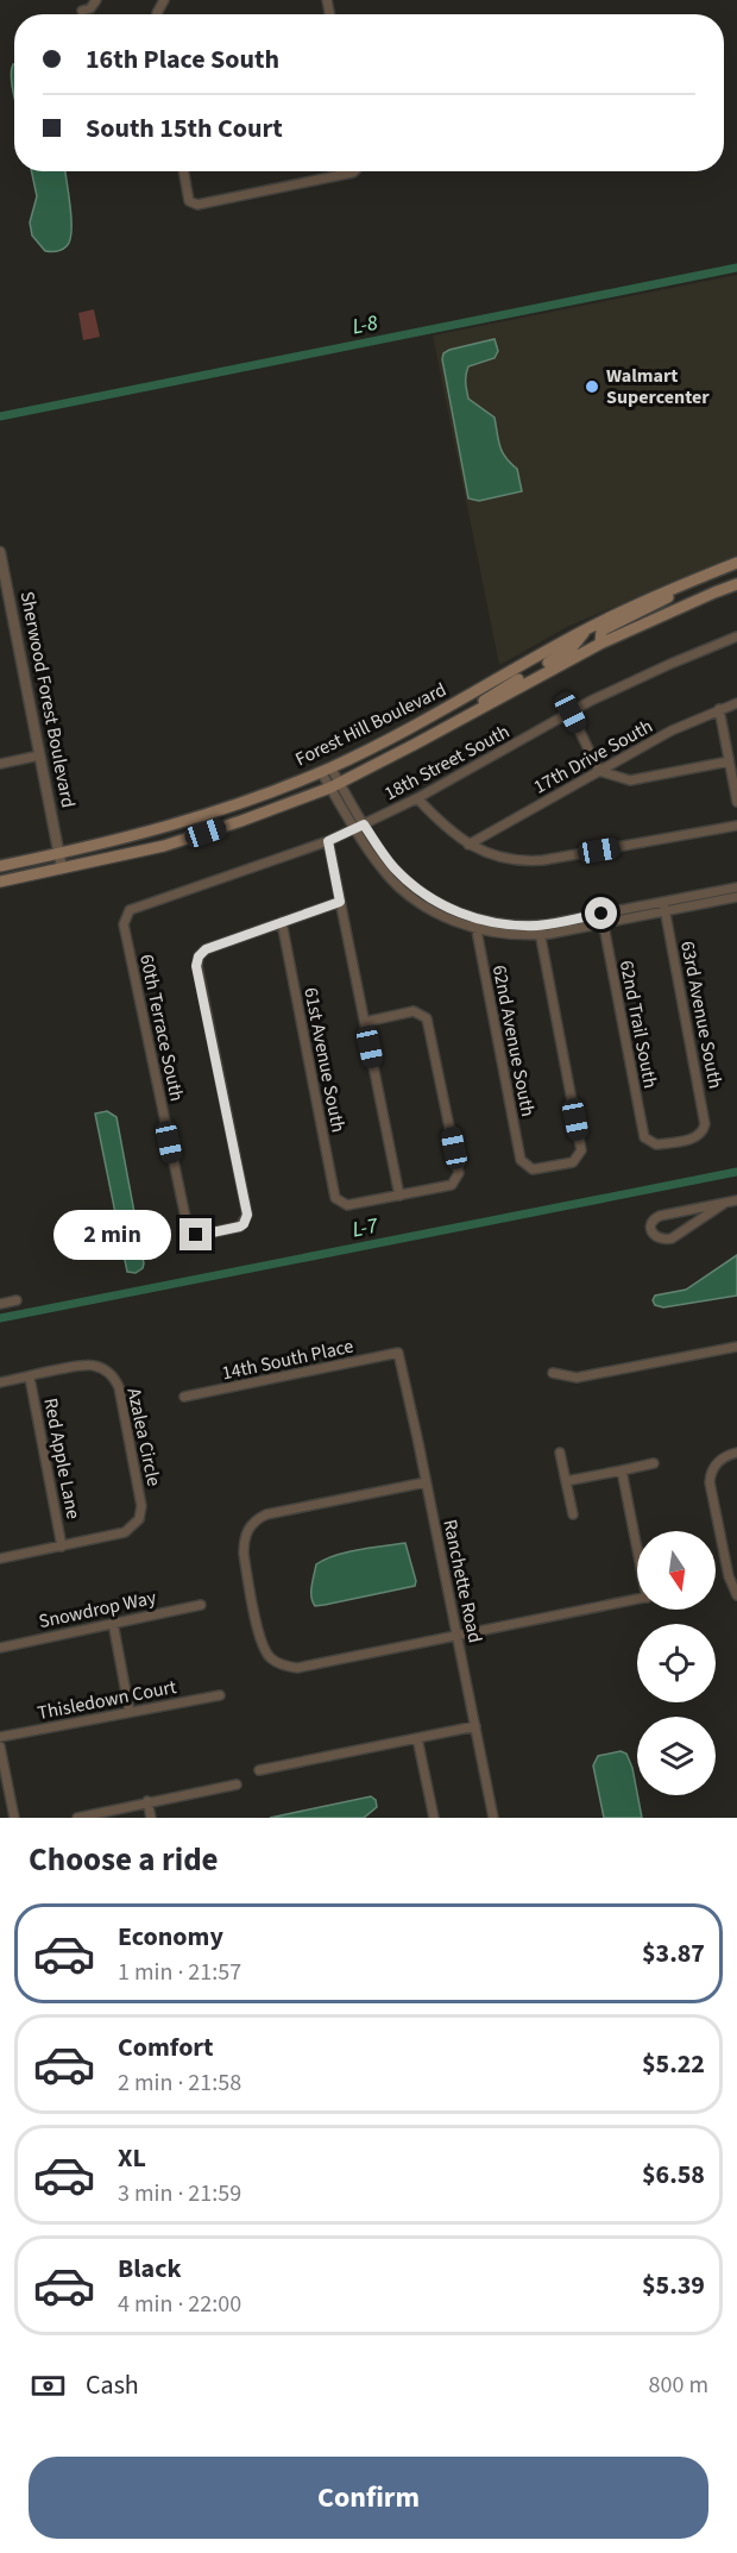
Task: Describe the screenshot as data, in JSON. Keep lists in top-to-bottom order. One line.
{"streets":{"main road":["Forest Hill Boulevard"],"street":["Sherwood Forest Boulevard","17th Drive South","18th Street South","63rd Avenue South","62nd Trail South","60th Terrace South","62nd Avenue South","61st Avenue South","14th South Place","Azalea Circle","Red Apple Lane","Ranchette Road","Snowdrop Way","Thisledown Court"]},"crossings":[["Sherwood Forest Boulevard","Forest Hill Boulevard"],["18th Street South","60th Terrace South"],["63rd Avenue South","62nd Trail South"],["60th Terrace South","61st Avenue South"],["14th South Place","Ranchette Road"],["Azalea Circle","Red Apple Lane"]],"water":["L-8","L-7"],"places":["Walmart Supercenter"],"north":"bottom","page":{"banner":["16th Place South","South 15th Court"],"bubble":"2 min","heading":"Choose a ride","list":[{"name":"Economy","note":"1 min · 21:57","value":"$3.87"},{"name":"Comfort","note":"2 min · 21:58","value":"$5.22"},{"name":"XL","note":"3 min · 21:59","value":"$6.58"},{"name":"Black","note":"4 min · 22:00","value":"$5.39"}],"pay":["Cash","800 m"],"buttons":"Confirm"}}
